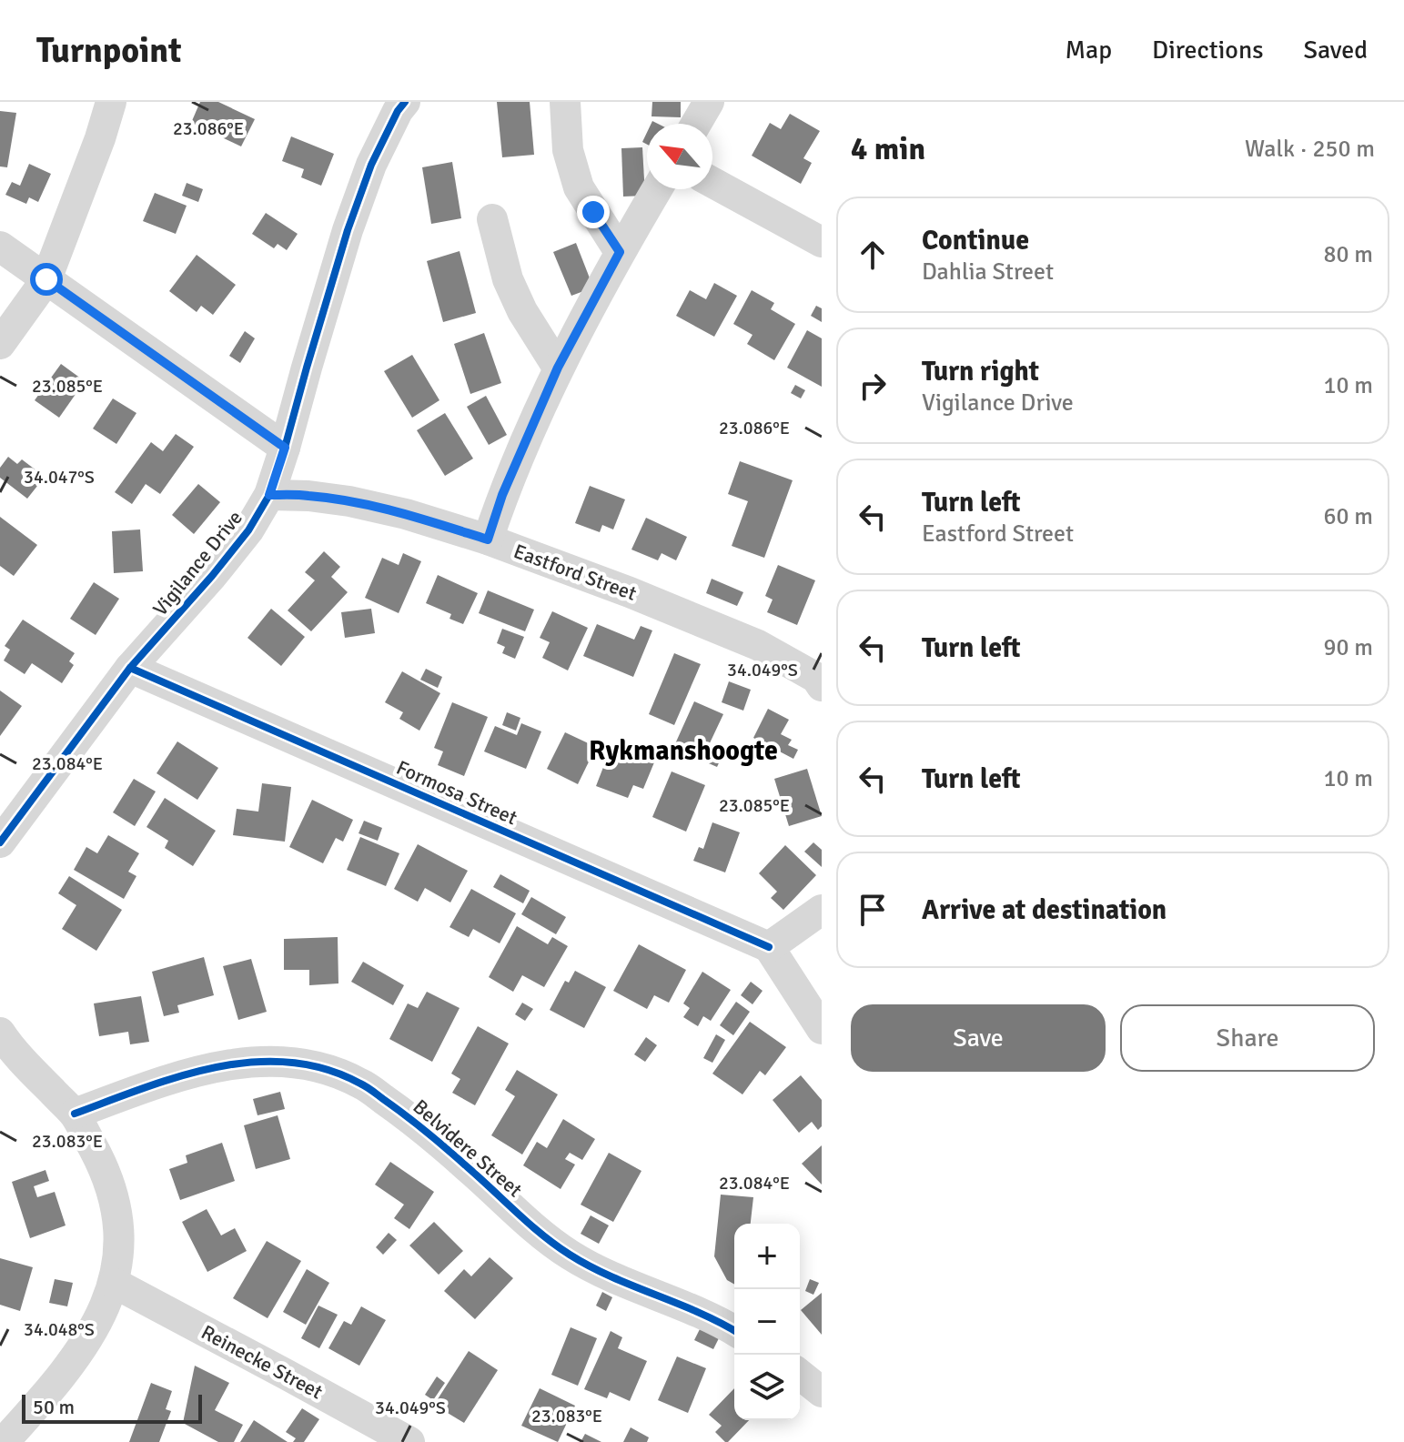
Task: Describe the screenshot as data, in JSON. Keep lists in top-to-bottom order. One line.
{"streets":{"street":["Vigilance Drive","Eastford Street","Formosa Street","Belvidere Street","Reinecke Street"]},"crossings":[["Vigilance Drive","Eastford Street"],["Vigilance Drive","Formosa Street"]],"districts":["Rykmanshoogte"],"scale_bar":"50 m","north":"top left","page":{"header":"Turnpoint","nav":["Map","Directions","Saved"],"heading":["4 min","Walk · 250 m"],"list":[["Continue","Dahlia Street","80 m"],["Turn right","Vigilance Drive","10 m"],["Turn left","Eastford Street","60 m"],["Turn left","90 m"],["Turn left","10 m"],"Arrive at destination"],"buttons":["Save","Share"],"map_buttons":["+","−"],"scale":"50 m"},"coordinates":["23.086°E","23.085°E","34.047°S","34.049°S","23.084°E","23.083°E","34.048°S"]}
